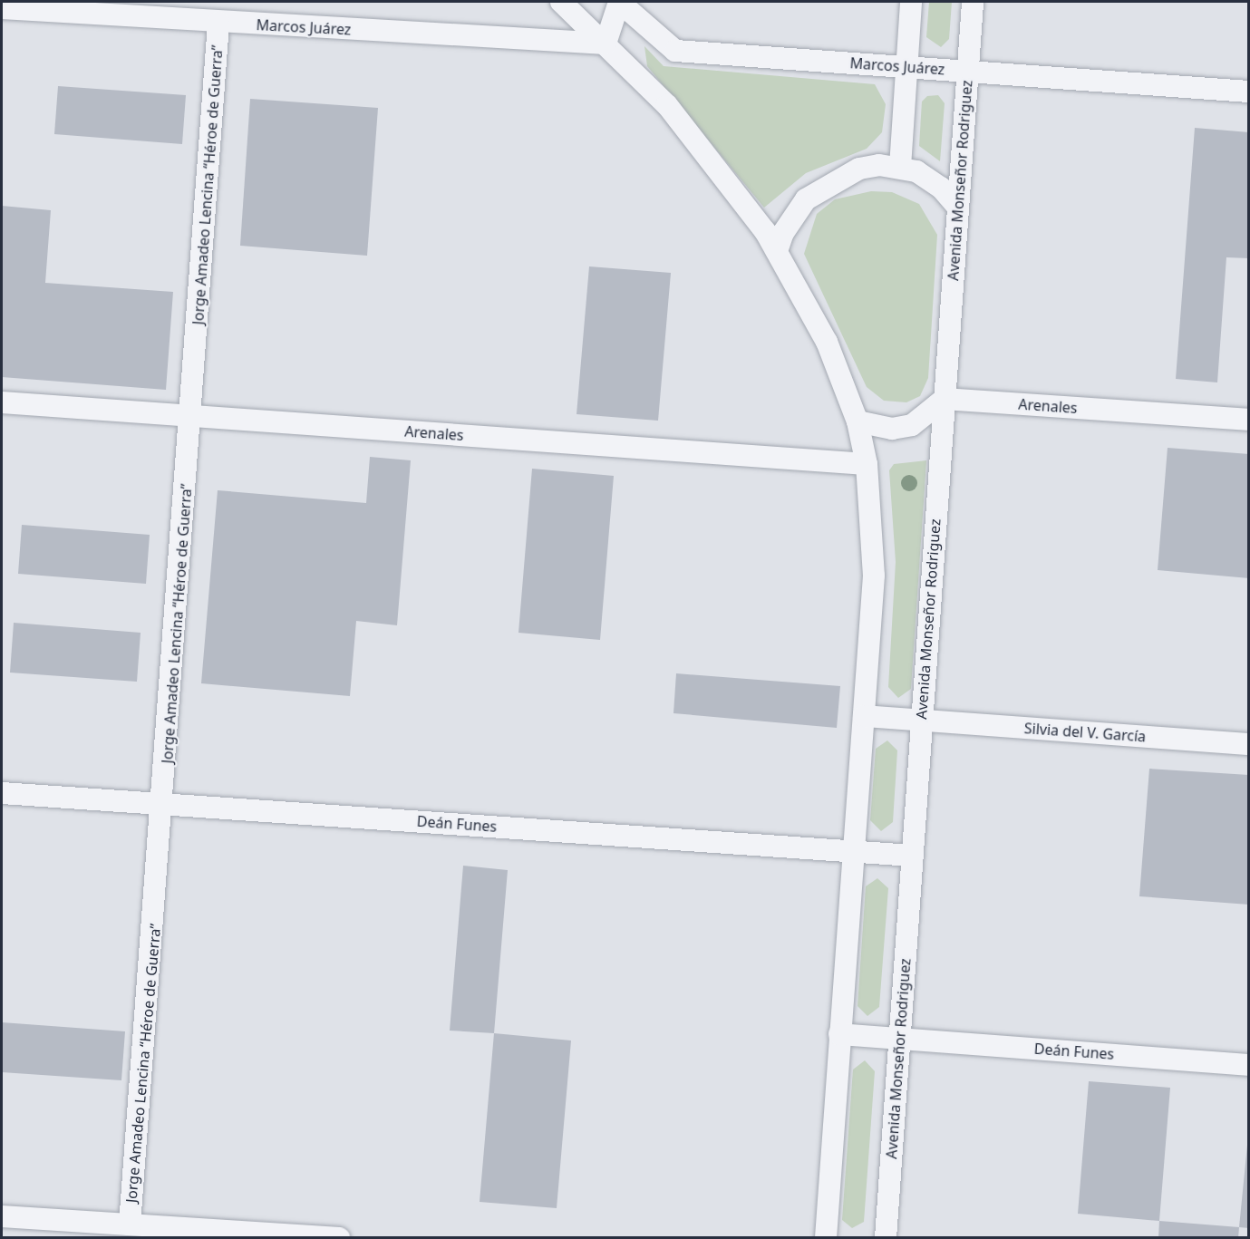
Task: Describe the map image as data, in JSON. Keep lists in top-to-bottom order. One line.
{"streets":{"street":["Marcos Juárez","Avenida Monseñor Rodriguez","Jorge Amadeo Lencina “Héroe de Guerra”","Arenales","Silvia del V. García","Deán Funes"]},"crossings":[["Marcos Juárez","Avenida Monseñor Rodriguez"],["Marcos Juárez","Jorge Amadeo Lencina “Héroe de Guerra”"],["Avenida Monseñor Rodriguez","Arenales"],["Avenida Monseñor Rodriguez","Silvia del V. García"],["Avenida Monseñor Rodriguez","Deán Funes"],["Jorge Amadeo Lencina “Héroe de Guerra”","Arenales"],["Jorge Amadeo Lencina “Héroe de Guerra”","Deán Funes"]]}
